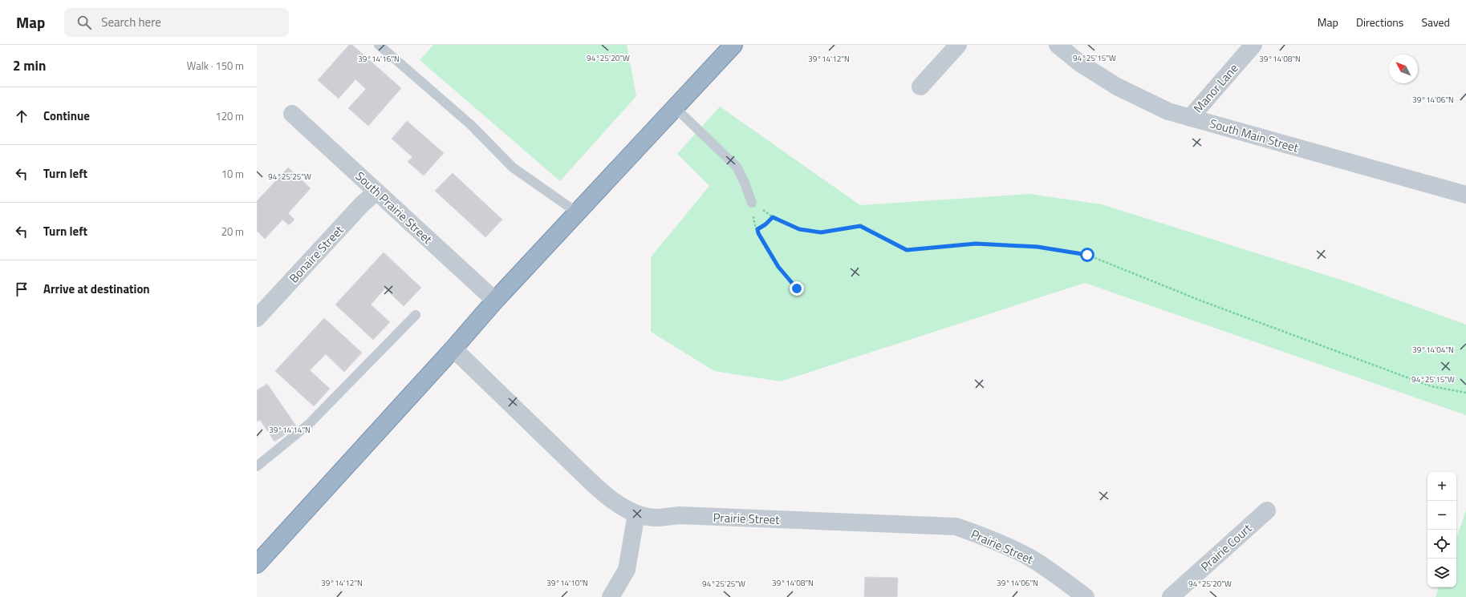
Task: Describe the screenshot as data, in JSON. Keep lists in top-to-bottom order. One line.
{"streets":{"street":["Manor Lane","South Main Street","South Prairie Street","Bonaire Street","Prairie Street","Prairie Court"]},"crossings":[["Manor Lane","South Main Street"],["South Prairie Street","Bonaire Street"]],"north":"top left","page":{"header":"Map","search":"Search here","nav":["Map","Directions","Saved"],"heading":["2 min","Walk · 150 m"],"list":[["Continue","120 m"],["Turn left","10 m"],["Turn left","20 m"],"Arrive at destination"],"map_buttons":["+","−"]},"coordinates":["94°25'20\"W","94°25'15\"W","39°14'16\"N","39°14'12\"N","39°14'08\"N","39°14'06\"N","94°25'25\"W","39°14'04\"N","39°14'14\"N","39°14'10\"N"]}
